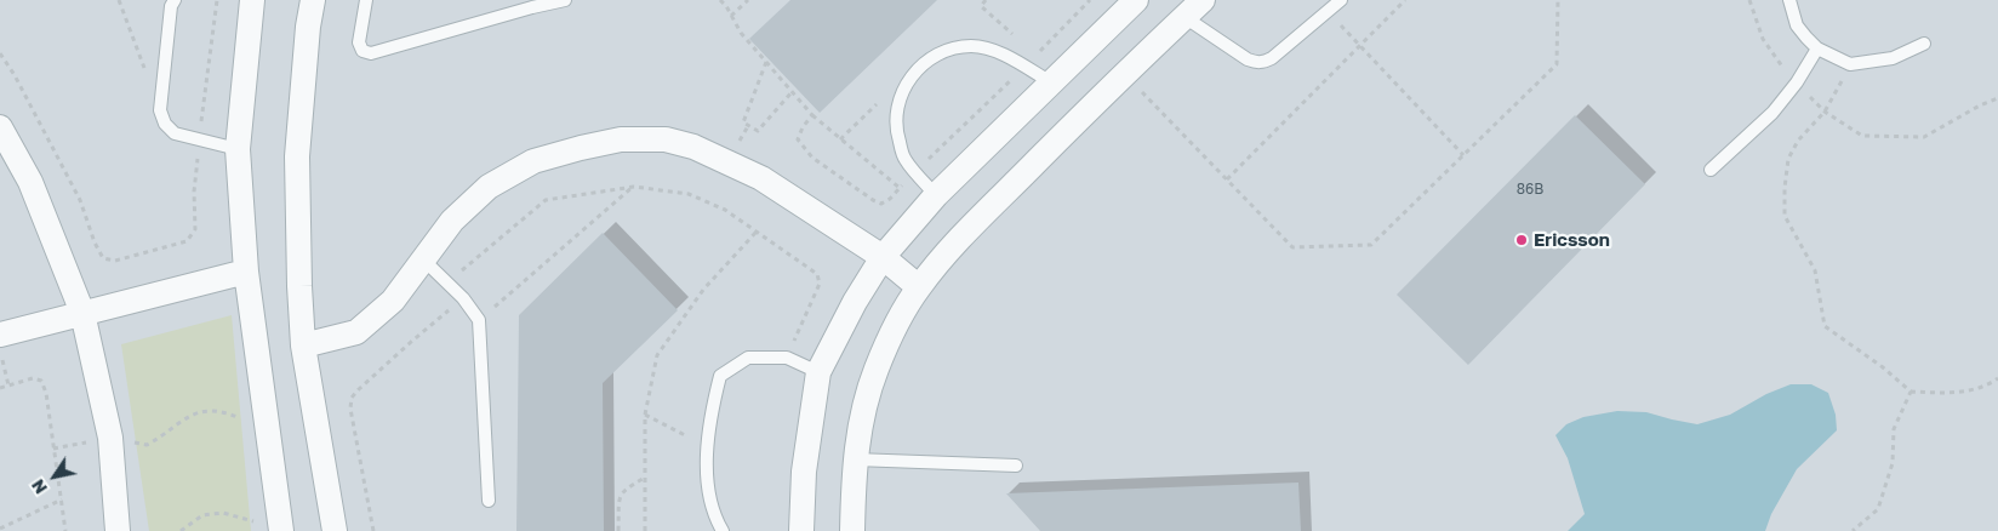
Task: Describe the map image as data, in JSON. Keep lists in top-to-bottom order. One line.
{"places":["Ericsson"],"house_numbers":["86B"],"north":"bottom left"}
